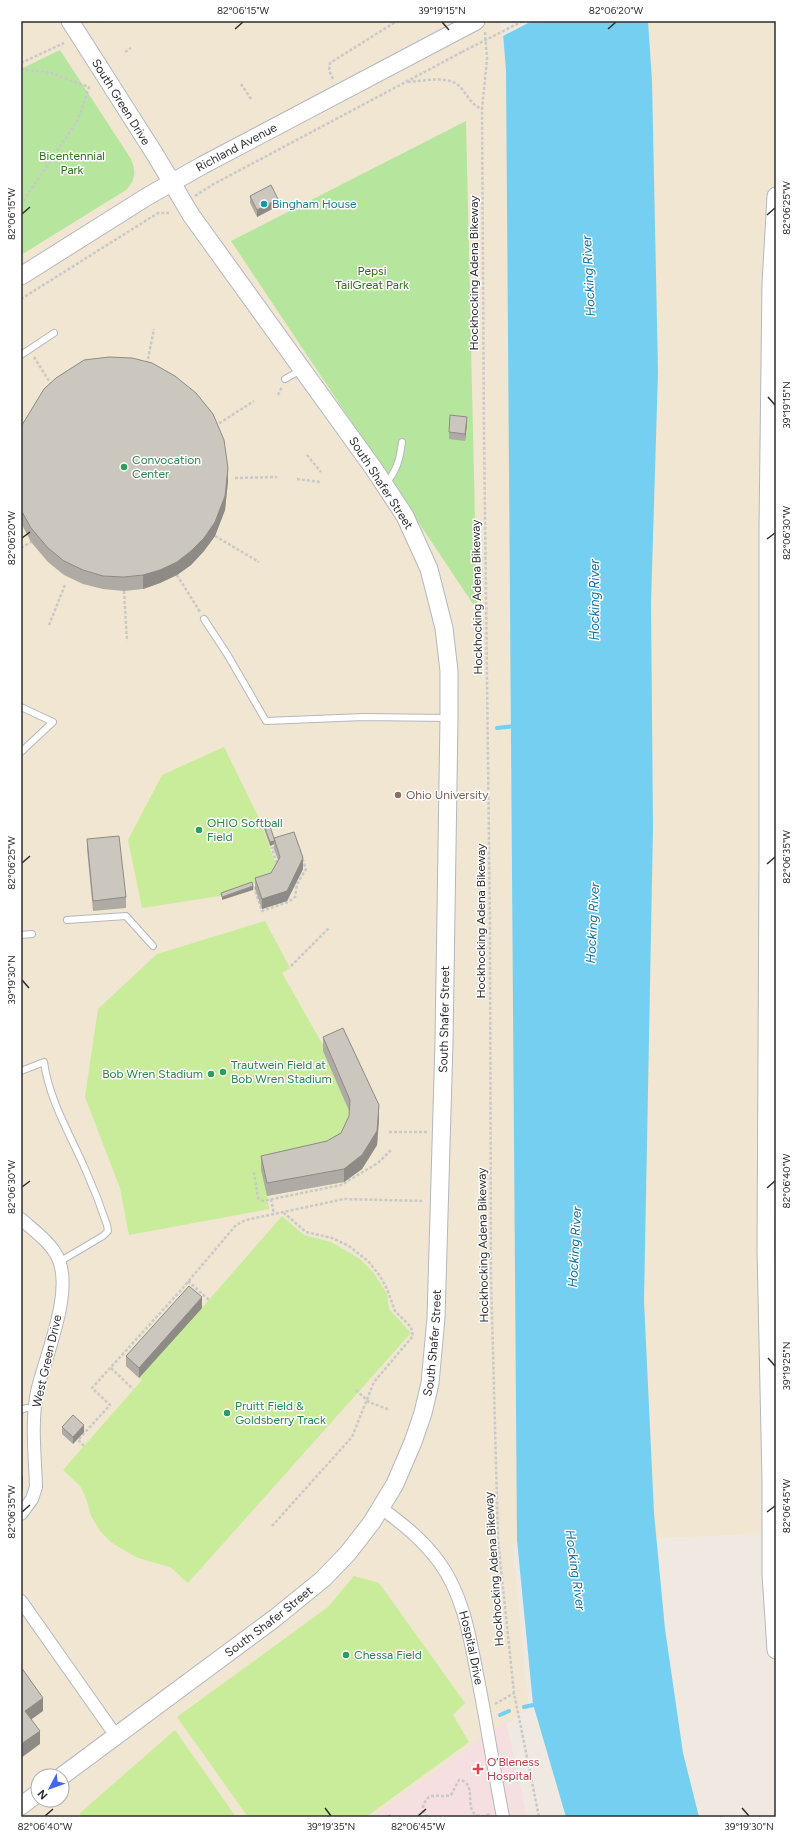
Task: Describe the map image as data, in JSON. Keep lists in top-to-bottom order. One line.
{"streets":{"street":["South Green Drive","Richland Avenue","South Shafer Street","West Green Drive","Hospital Drive"],"path":["Hockhocking Adena Bikeway"]},"crossings":[["South Green Drive","Richland Avenue"],["South Green Drive","South Shafer Street"],["Richland Avenue","Hockhocking Adena Bikeway"],["Richland Avenue","South Shafer Street"],["South Shafer Street","Hospital Drive"]],"water":["Hocking River"],"parks":["Bicentennial Park","Pepsi TailGreat Park"],"places":{"other":["Bingham House","Convocation Center","Ohio University","OHIO Softball Field","Trautwein Field at Bob Wren Stadium","Bob Wren Stadium","Pruitt Field & Goldsberry Track","Chessa Field"],"health":["O’Bleness Hospital"]},"north":"bottom left","coordinates":["82°06'15\"W","39°19'15\"N","82°06'20\"W","82°06'25\"W","82°06'30\"W","82°06'35\"W","39°19'30\"N","82°06'40\"W","39°19'25\"N","82°06'45\"W","39°19'35\"N"]}
